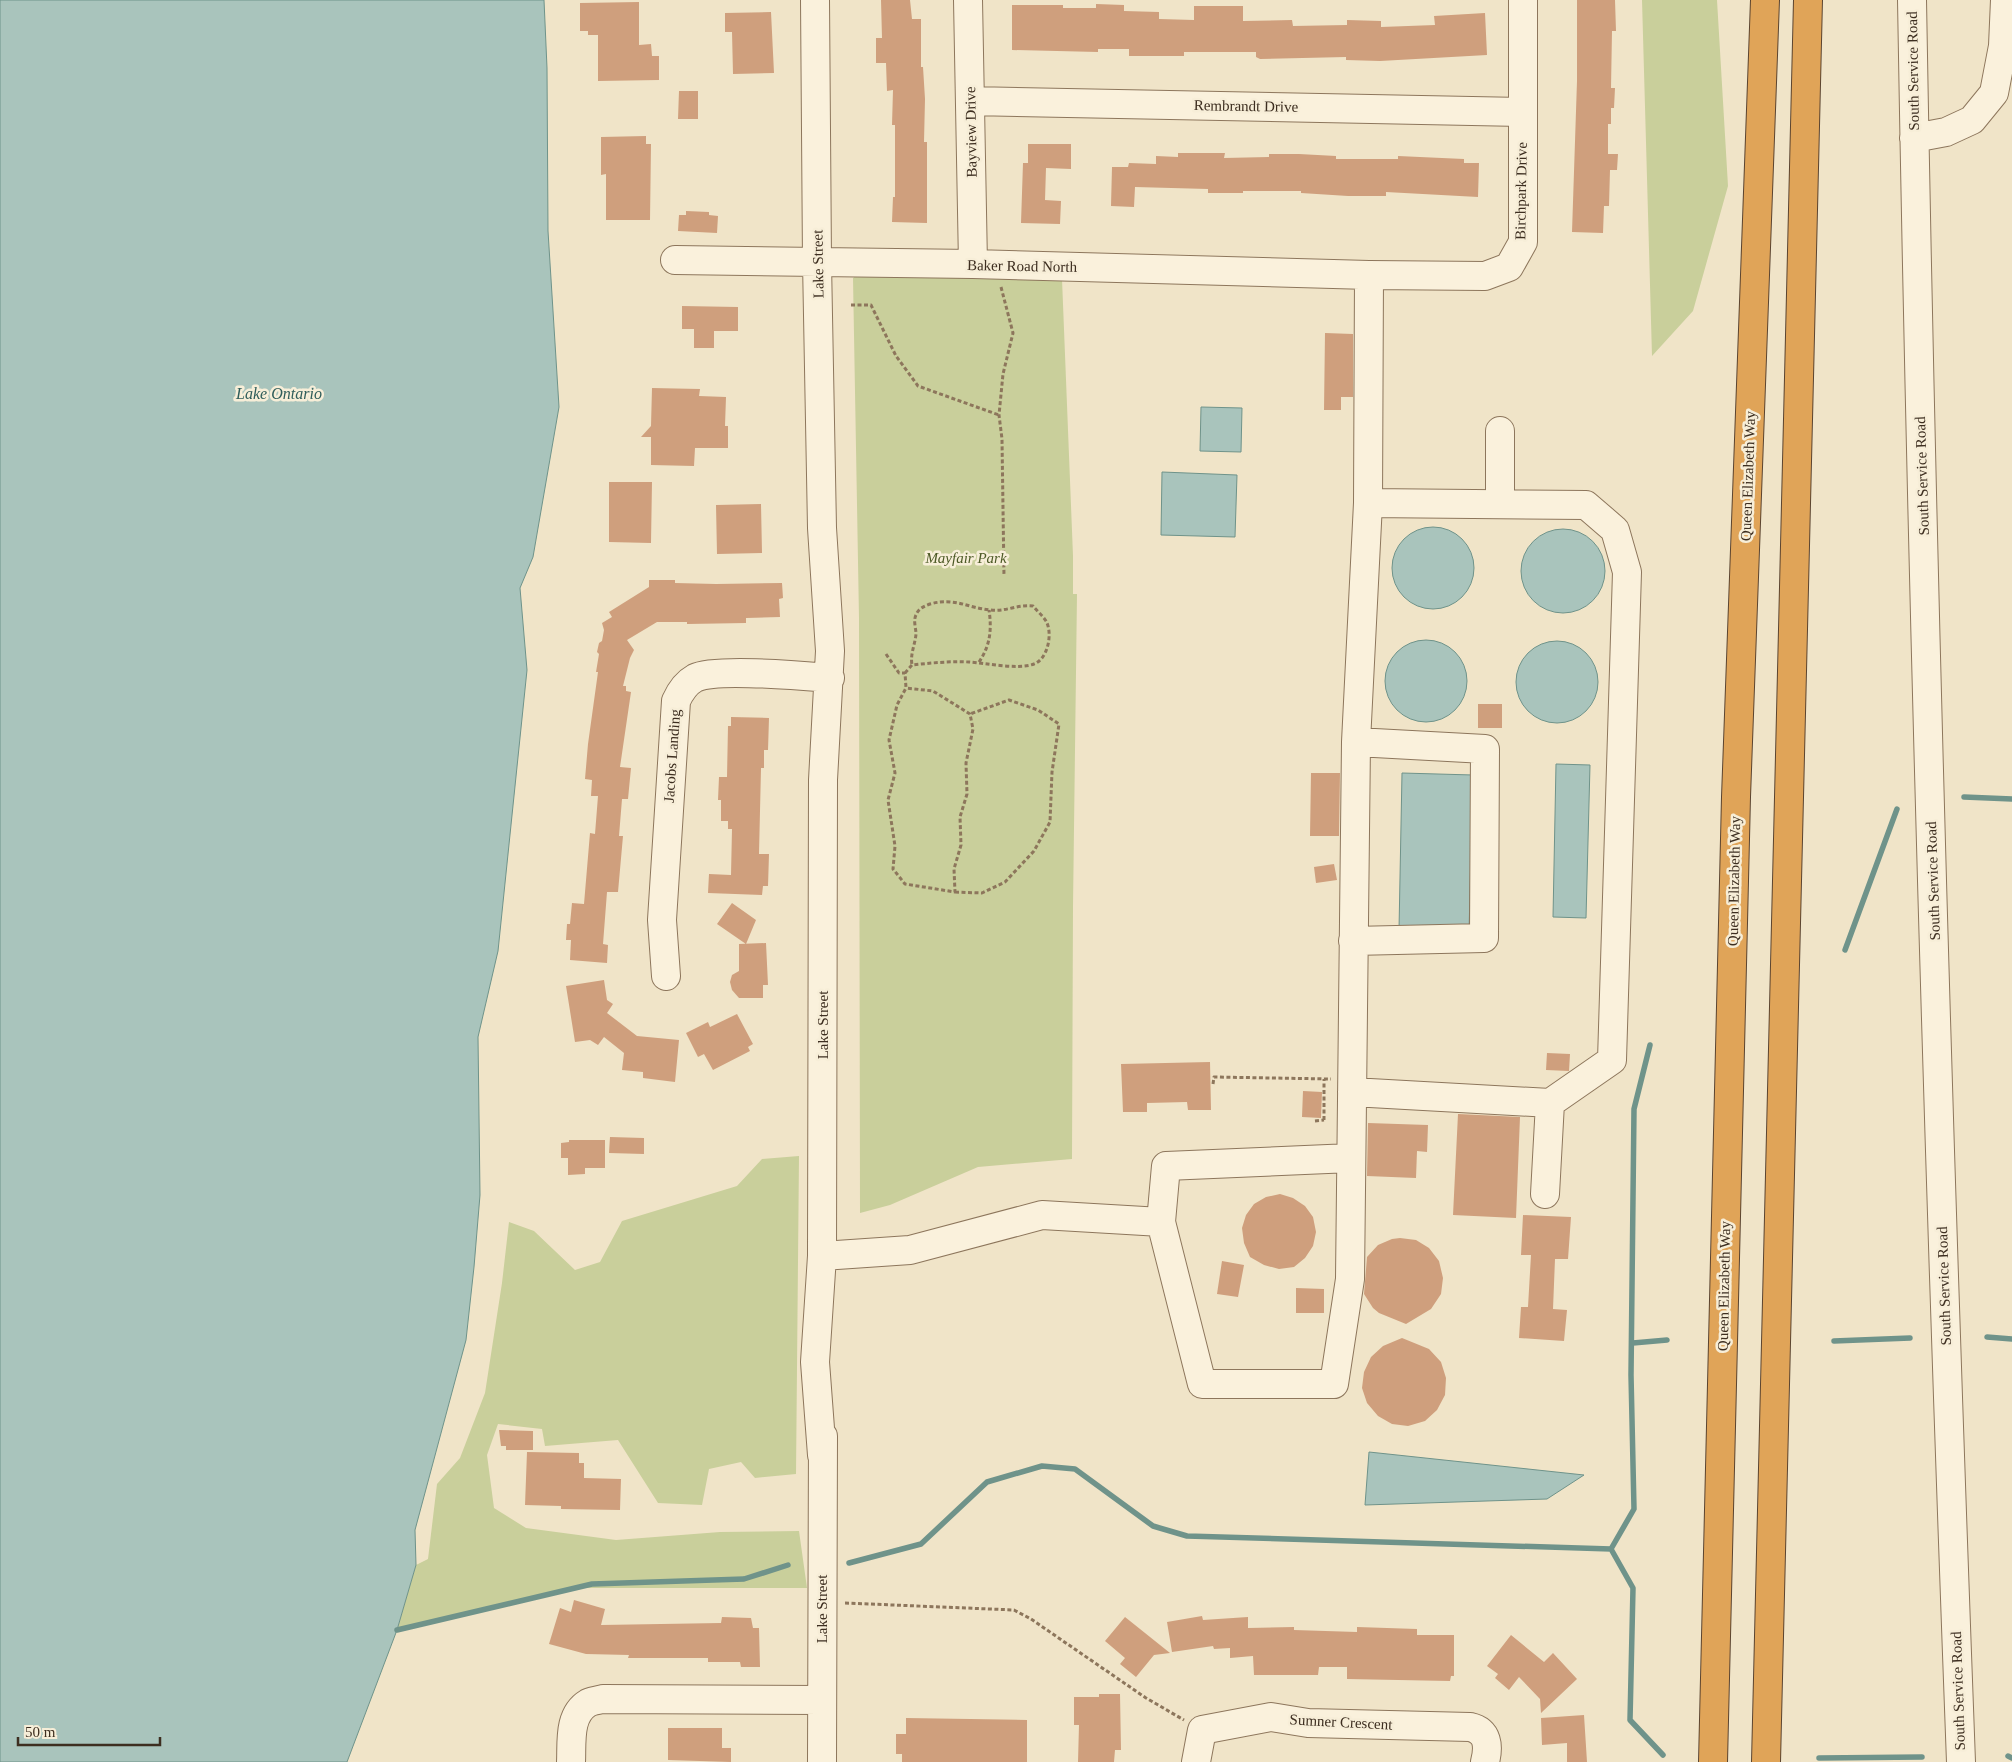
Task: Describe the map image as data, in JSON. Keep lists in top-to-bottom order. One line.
{"streets":{"highway":["Queen Elizabeth Way"],"street":["South Service Road","Rembrandt Drive","Bayview Drive","Birchpark Drive","Lake Street","Baker Road North","Jacobs Landing","Sumner Crescent"]},"crossings":[["Rembrandt Drive","Bayview Drive"],["Rembrandt Drive","Birchpark Drive"],["Bayview Drive","Baker Road North"],["Birchpark Drive","Baker Road North"],["Lake Street","Baker Road North"],["Lake Street","Jacobs Landing"]],"water":["Lake Ontario"],"parks":["Mayfair Park"],"scale_bar":"50 m"}
